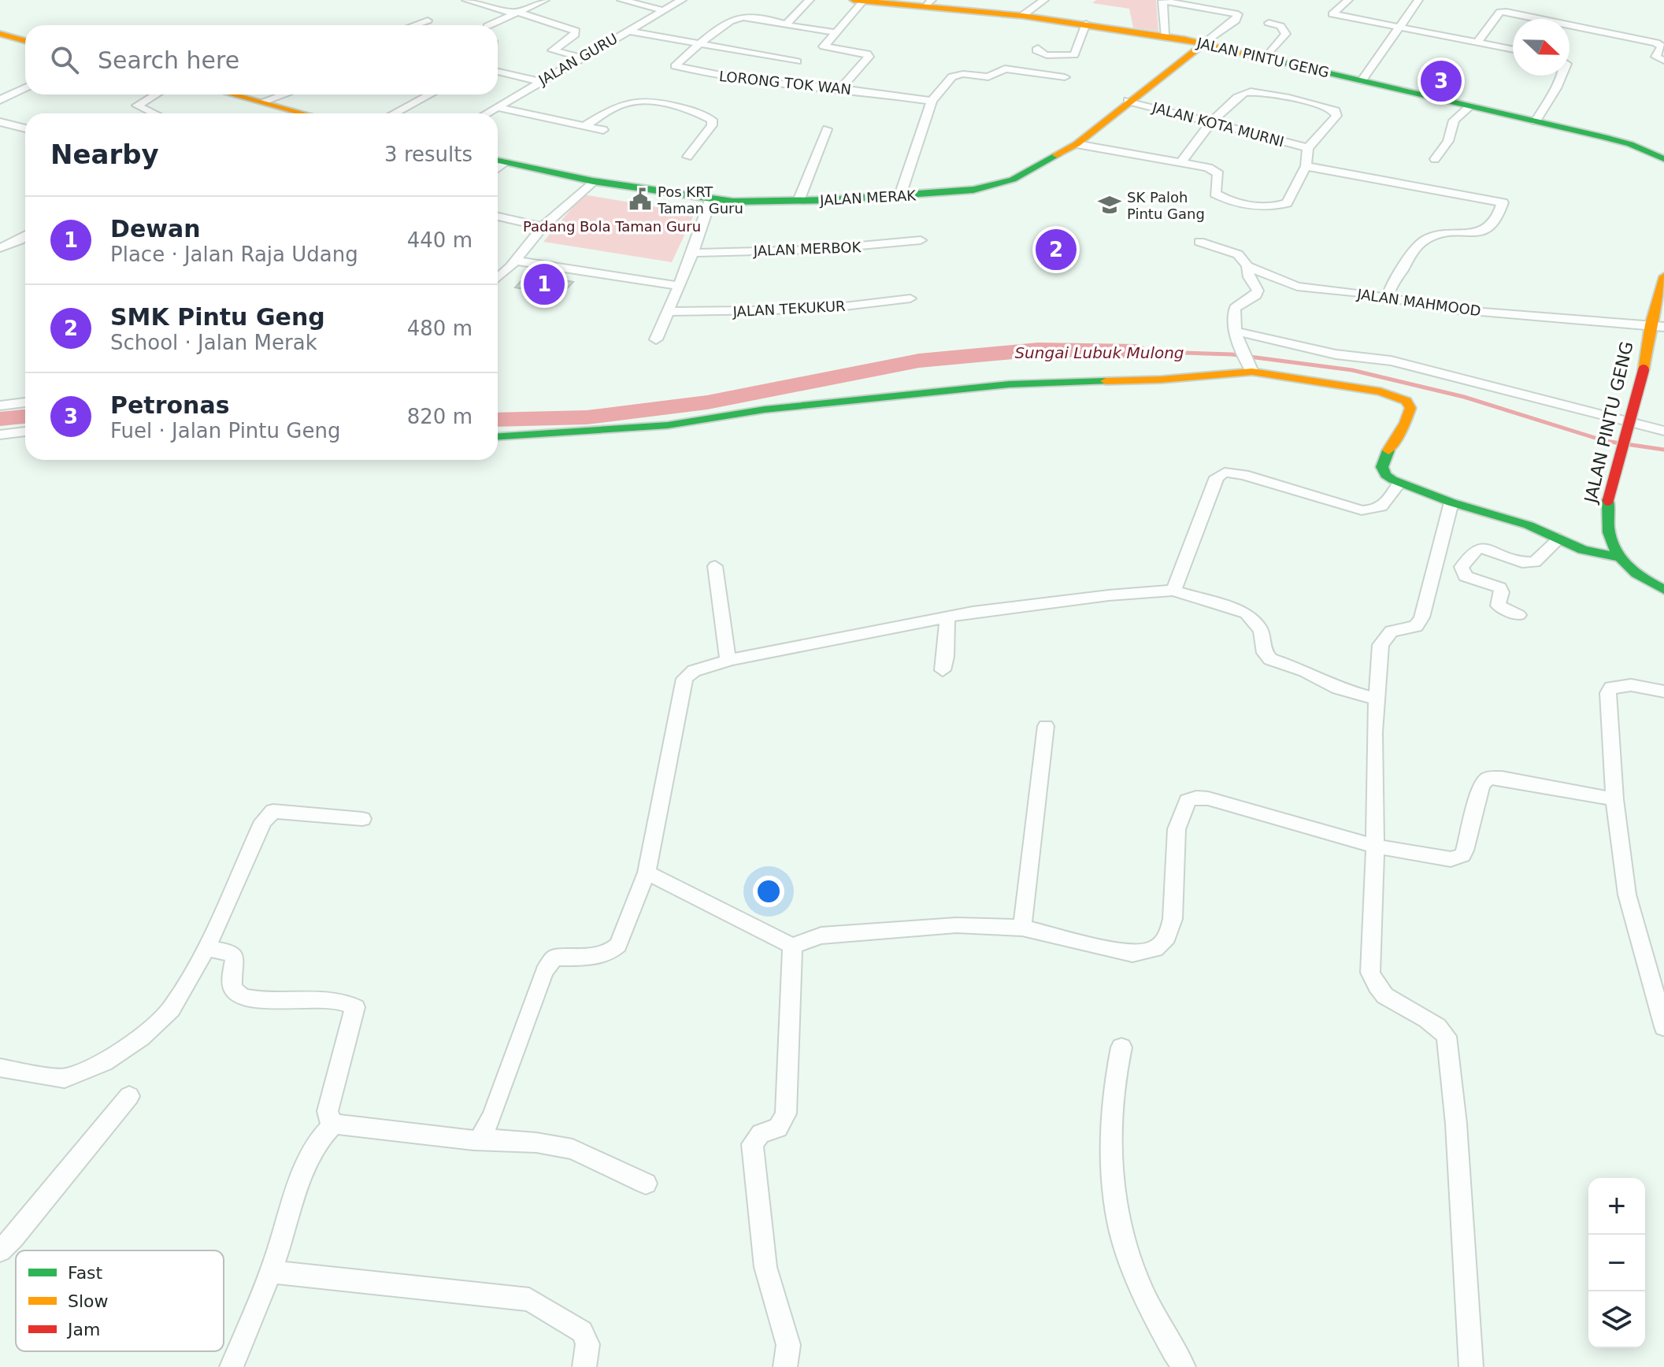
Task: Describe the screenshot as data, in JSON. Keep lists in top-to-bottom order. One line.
{"streets":{"street":["JALAN PINTU GENG","JALAN GURU","LORONG TOK WAN","JALAN KOTA MURNI","JALAN MERAK","JALAN MERBOK","JALAN MAHMOOD","JALAN TEKUKUR"]},"crossings":[["JALAN PINTU GENG","JALAN MERAK"],["JALAN PINTU GENG","JALAN MAHMOOD"],["JALAN GURU","LORONG TOK WAN"],["JALAN KOTA MURNI","JALAN MERAK"]],"water":["Sungai Lubuk Mulong"],"parks":["Padang Bola Taman Guru"],"places":{"public building":["Pos KRT Taman Guru"],"school or university":["SK Paloh Pintu Gang"]},"legend":["Fast","Slow","Jam"],"north":"right","page":{"search":"Search here","pins":["3","2","1"],"heading":["Nearby","3 results"],"list":[{"mark":"1","name":"Dewan","note":"Place · Jalan Raja Udang","value":"440 m"},{"mark":"2","name":"SMK Pintu Geng","note":"School · Jalan Merak","value":"480 m"},{"mark":"3","name":"Petronas","note":"Fuel · Jalan Pintu Geng","value":"820 m"}],"map_buttons":["+","−"]}}
